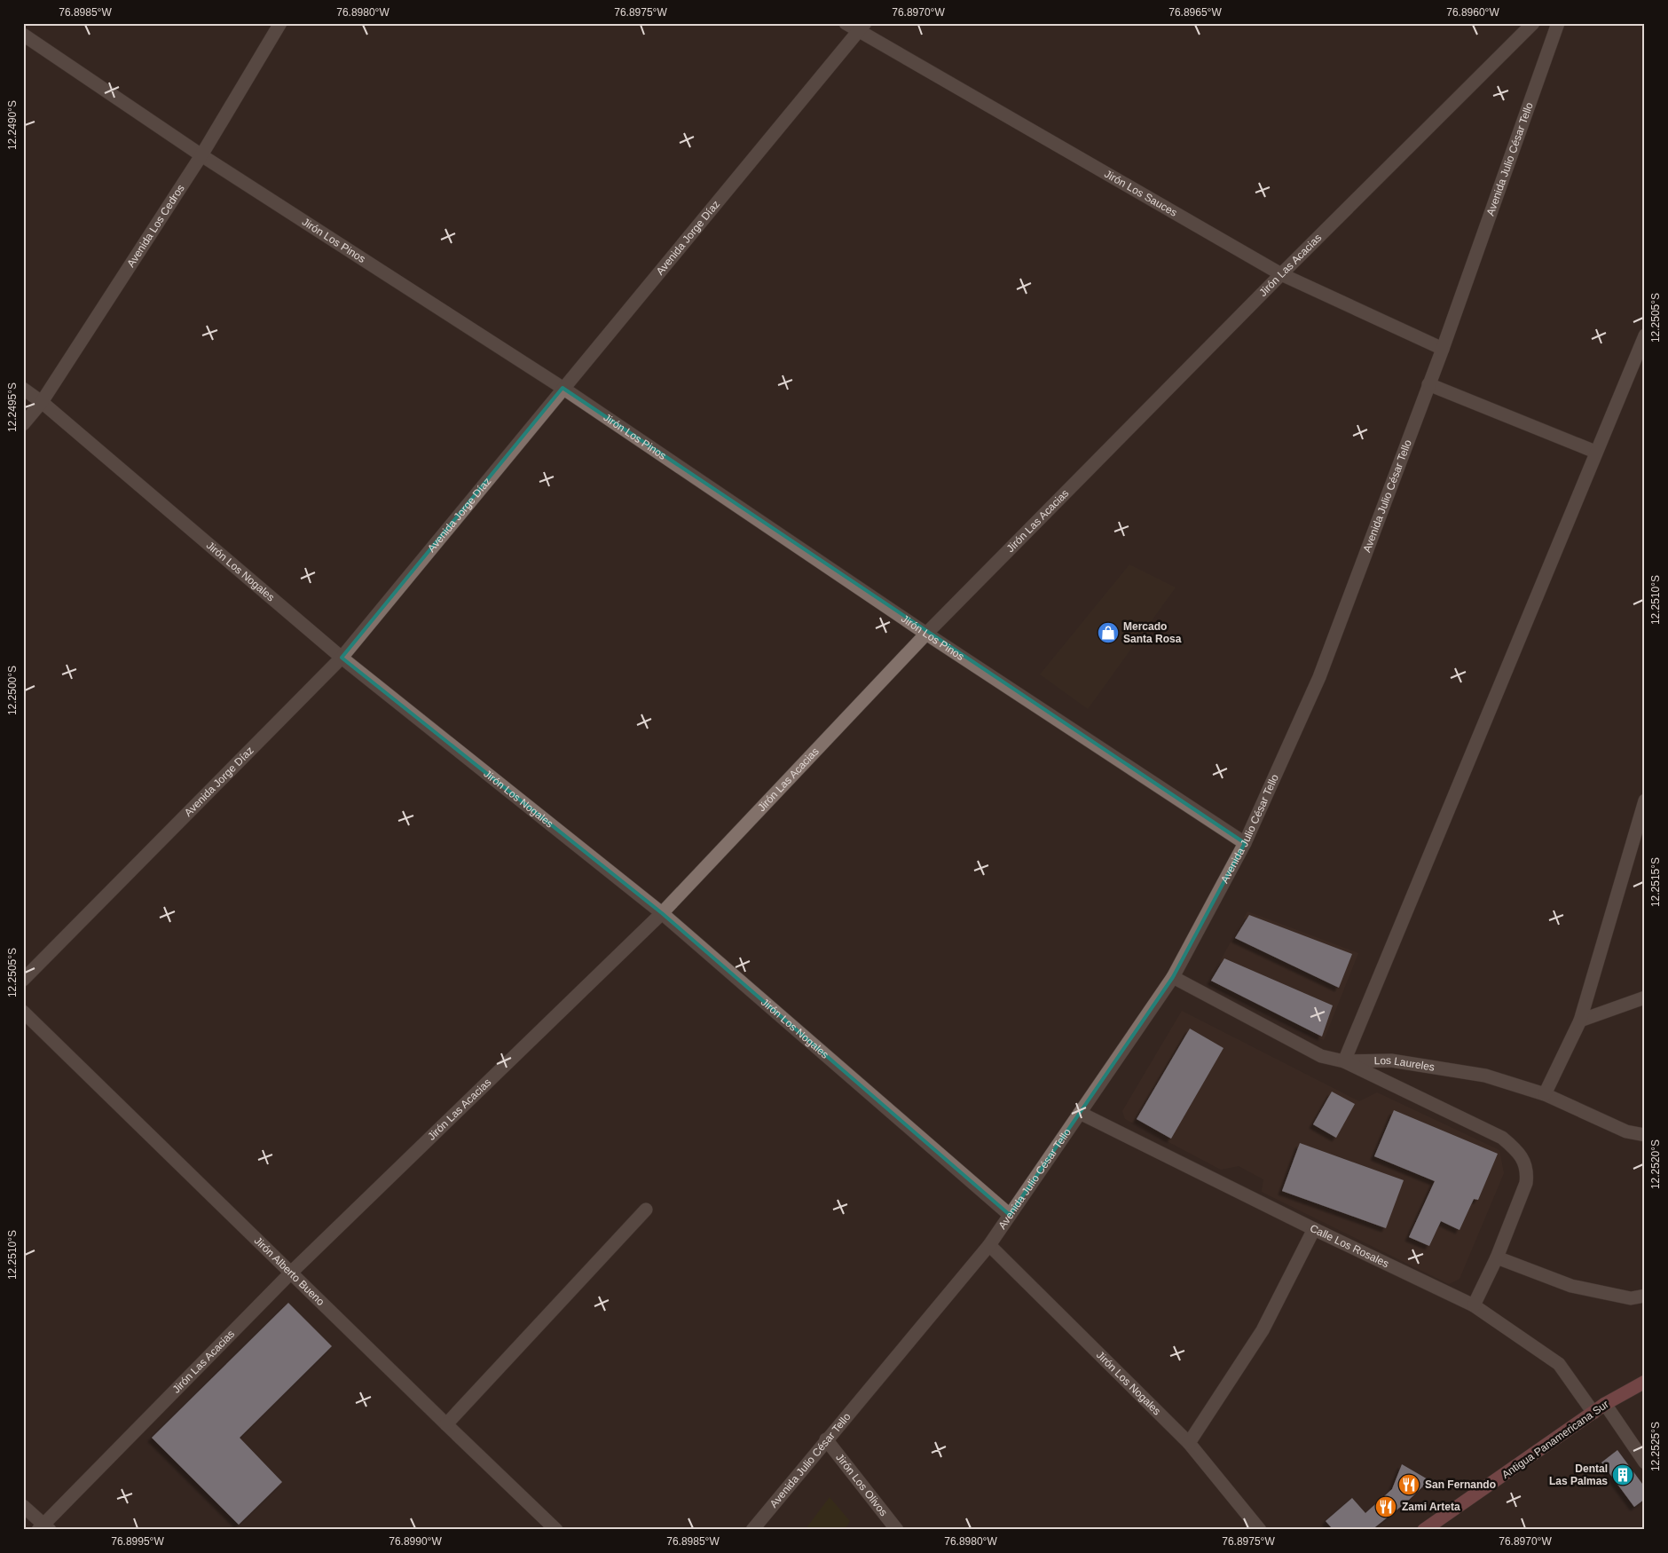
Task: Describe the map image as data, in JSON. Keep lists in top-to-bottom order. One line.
{"streets":{"main road":["Antigua Panamericana Sur"],"street":["Avenida Julio César Tello","Jirón Los Sauces","Avenida Los Cedros","Avenida Jorge Díaz","Jirón Los Pinos","Jirón Las Acacias","Jirón Los Nogales","Los Laureles","Calle Los Rosales","Jirón Alberto Bueno","Jirón Los Olivos"]},"crossings":[["Avenida Julio César Tello","Jirón Los Sauces"],["Avenida Julio César Tello","Jirón Los Pinos"],["Avenida Julio César Tello","Jirón Los Nogales"],["Avenida Julio César Tello","Los Laureles"],["Avenida Julio César Tello","Calle Los Rosales"],["Avenida Julio César Tello","Jirón Los Olivos"],["Jirón Los Sauces","Avenida Jorge Díaz"],["Jirón Los Sauces","Jirón Las Acacias"],["Avenida Los Cedros","Jirón Los Pinos"],["Avenida Los Cedros","Jirón Los Nogales"],["Avenida Jorge Díaz","Jirón Los Pinos"],["Avenida Jorge Díaz","Jirón Los Nogales"],["Jirón Los Pinos","Jirón Las Acacias"],["Jirón Las Acacias","Jirón Los Nogales"],["Jirón Las Acacias","Jirón Alberto Bueno"],["Calle Los Rosales","Antigua Panamericana Sur"]],"places":{"shop":["Mercado Santa Rosa"],"building":["Dental Las Palmas"],"restaurant":["San Fernando","Zami Arteta"]},"coordinates":["76.8985°W","76.8980°W","76.8975°W","76.8970°W","76.8965°W","76.8960°W","12.2490°S","12.2505°S","12.2495°S","12.2510°S","12.2500°S","12.2515°S","12.2520°S","12.2525°S","76.8995°W","76.8990°W"]}
